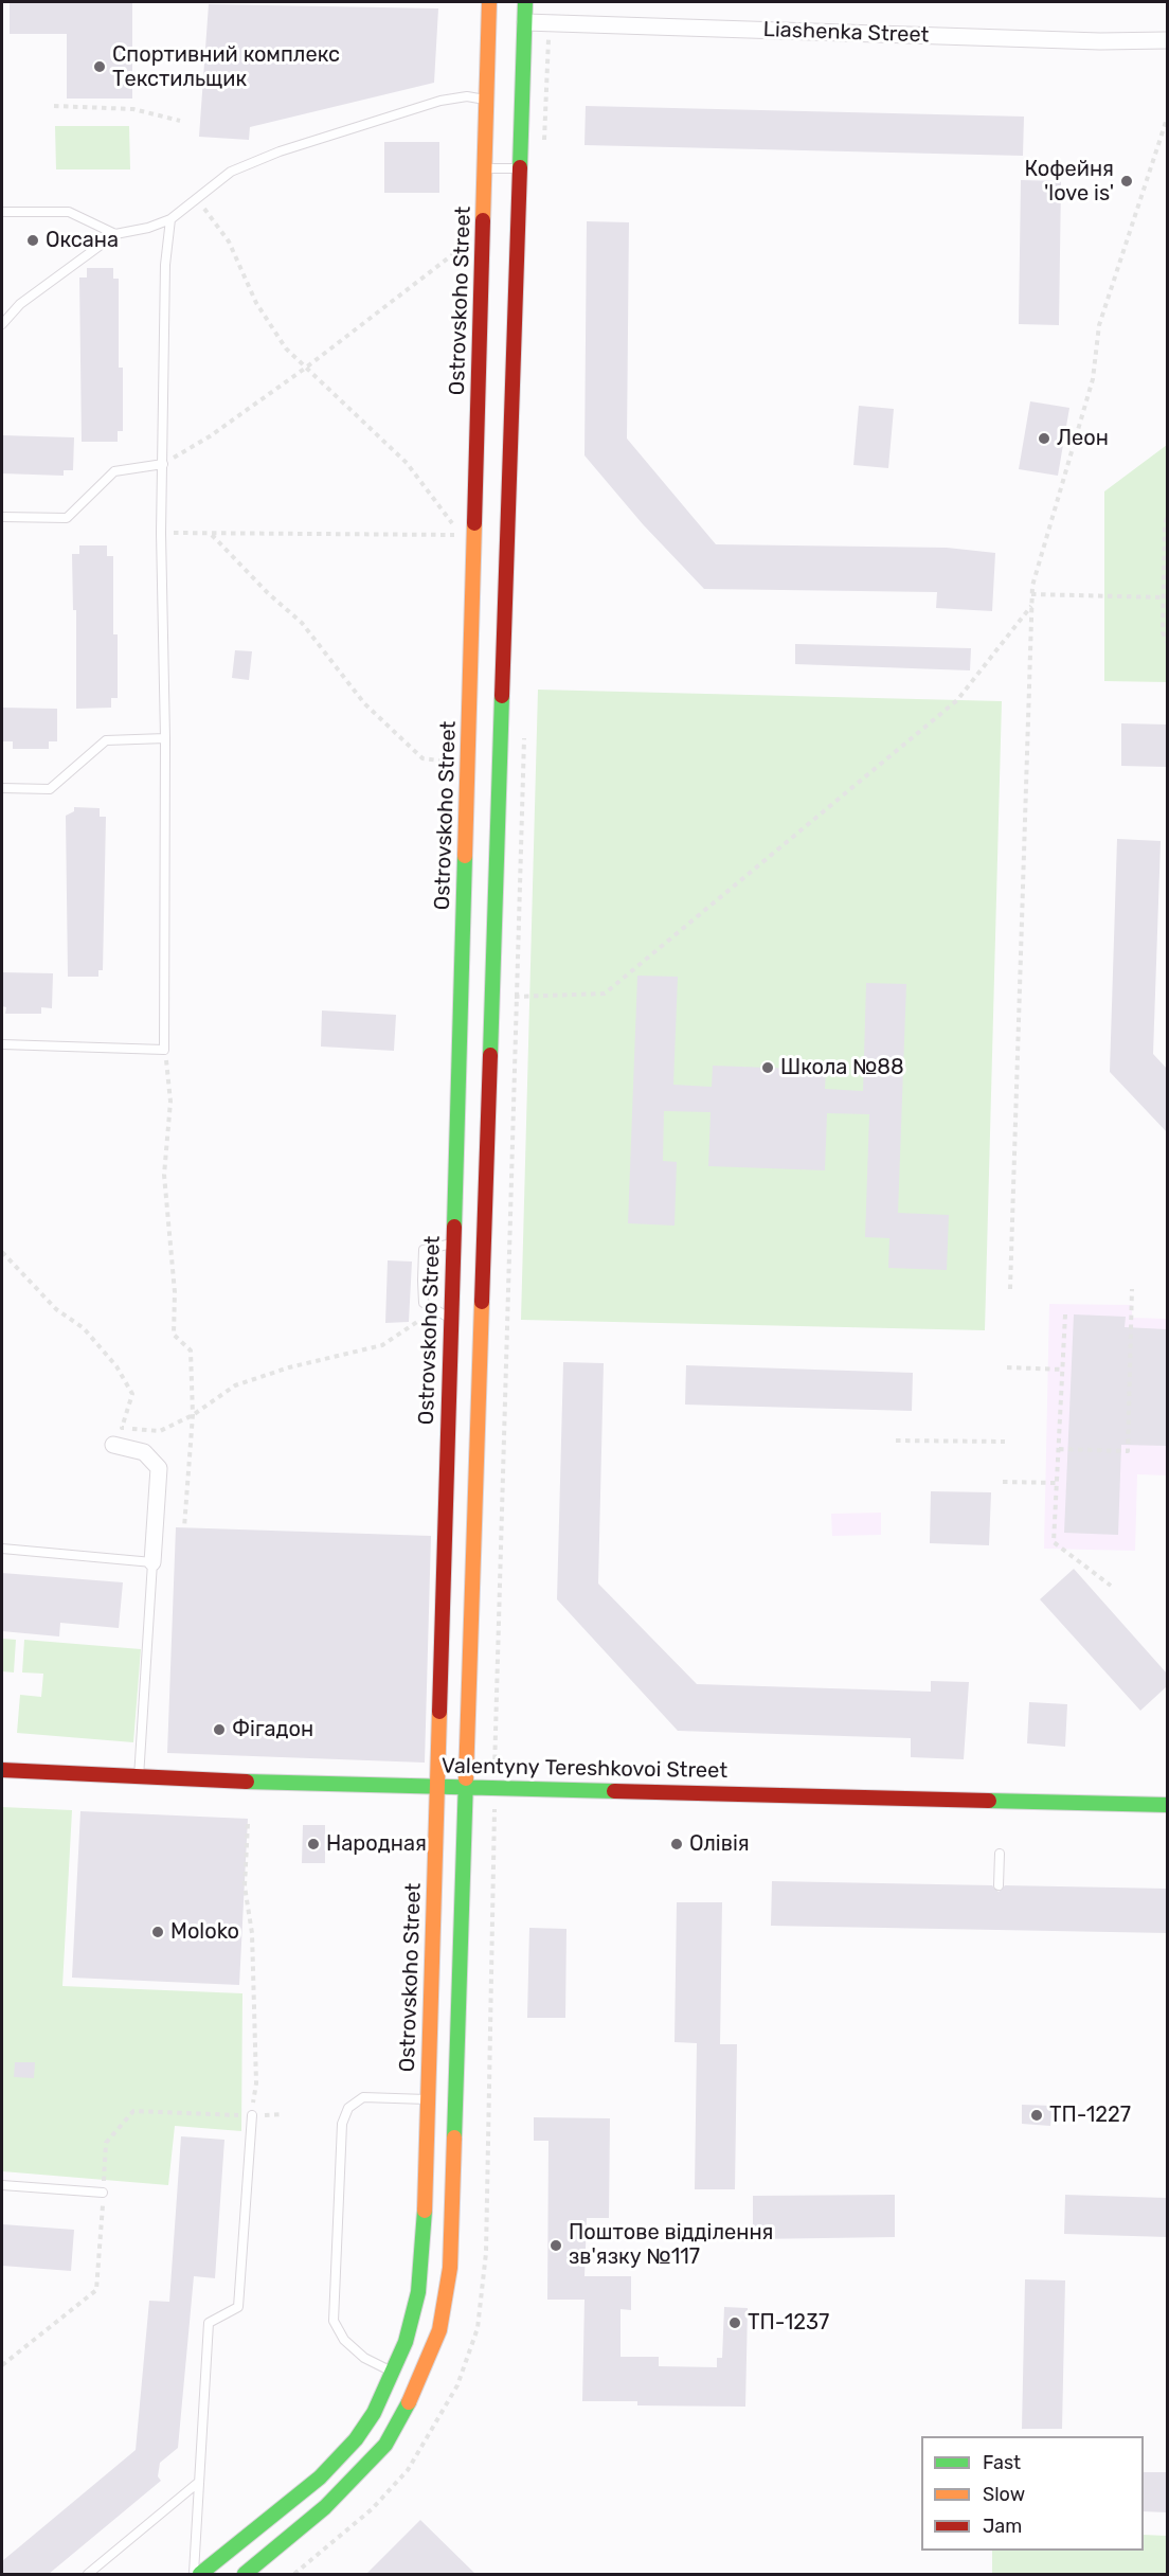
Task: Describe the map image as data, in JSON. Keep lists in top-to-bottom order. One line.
{"streets":{"street":["Liashenka Street","Ostrovskoho Street","Valentyny Tereshkovoi Street"]},"crossings":[["Ostrovskoho Street","Valentyny Tereshkovoi Street"]],"places":["Спортивний комплекс Текстильщик","Кофейня 'love is'","Оксана","Леон","Школа №88","Фігадон","Народная","Олівія","Moloko","ТП-1227","Поштове відділення зв'язку №117","ТП-1237"],"legend":["Fast","Slow","Jam"]}
